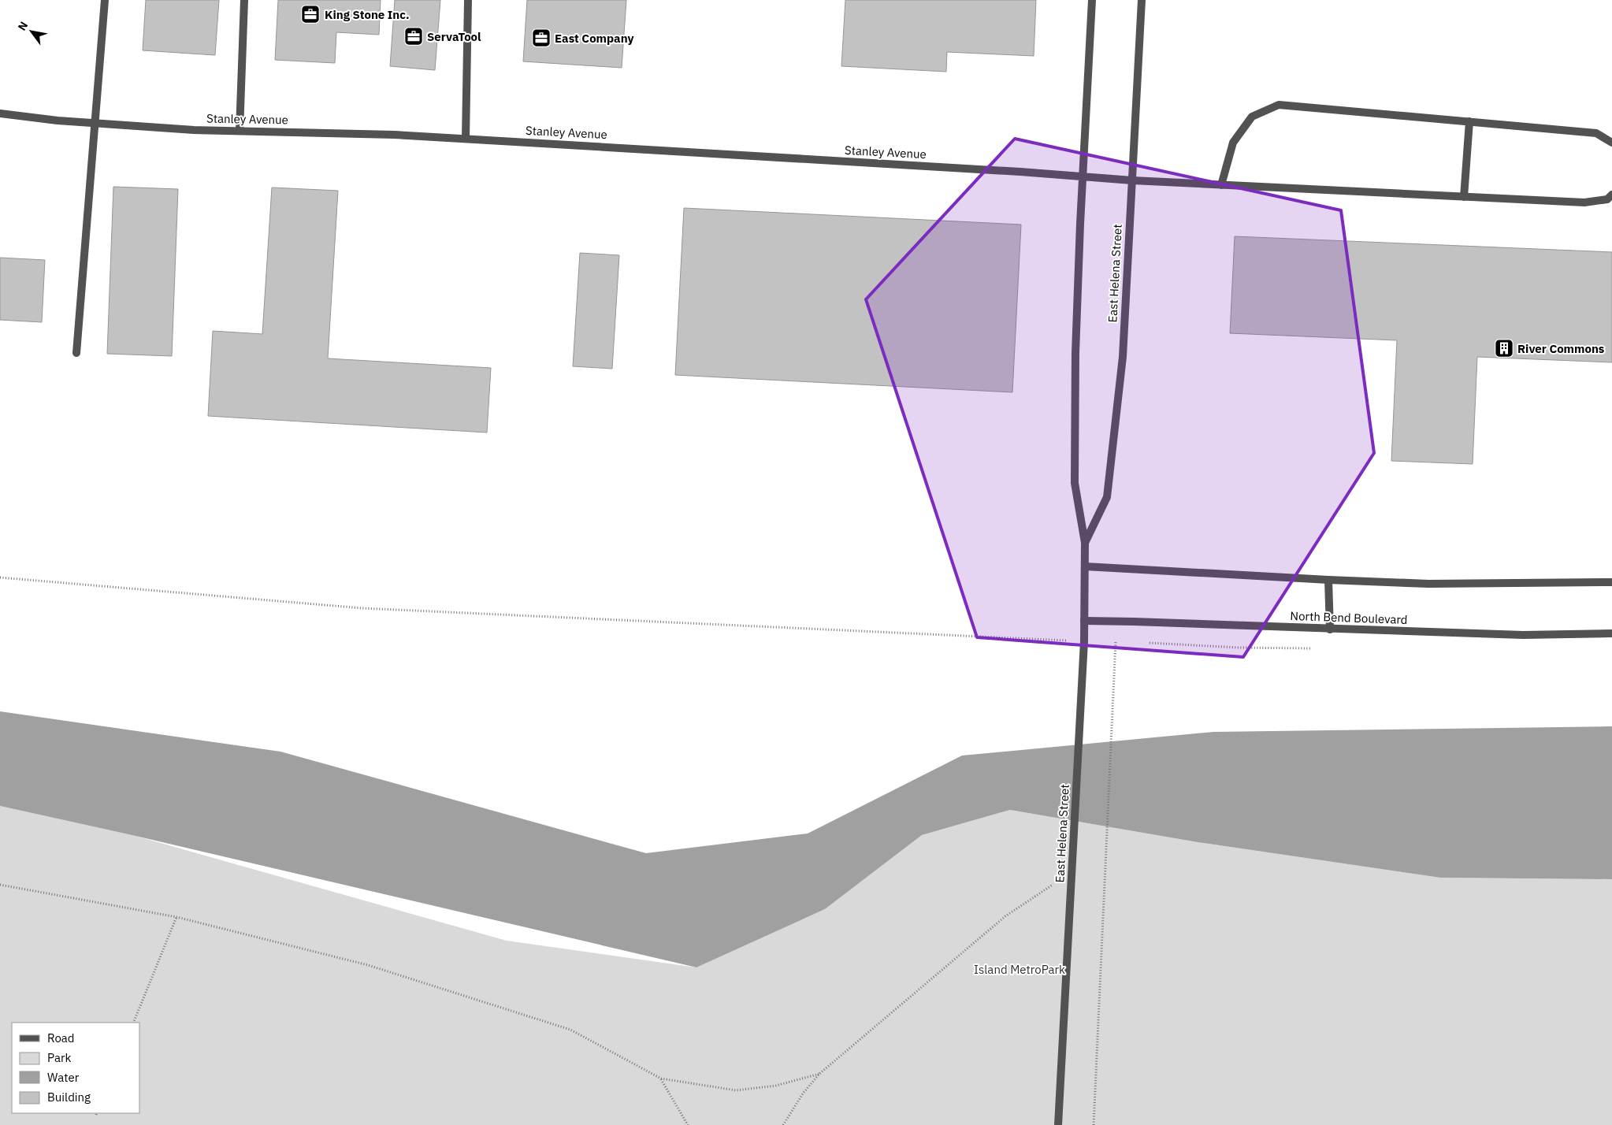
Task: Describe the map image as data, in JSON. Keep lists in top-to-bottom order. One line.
{"streets":{"street":["Stanley Avenue","East Helena Street","North Bend Boulevard"]},"crossings":[["Stanley Avenue","East Helena Street"],["East Helena Street","North Bend Boulevard"]],"parks":["Island MetroPark"],"places":{"office":["King Stone Inc.","ServaTool","East Company"],"building":["River Commons"]},"legend":["Road","Park","Water","Building"],"north":"top left"}
